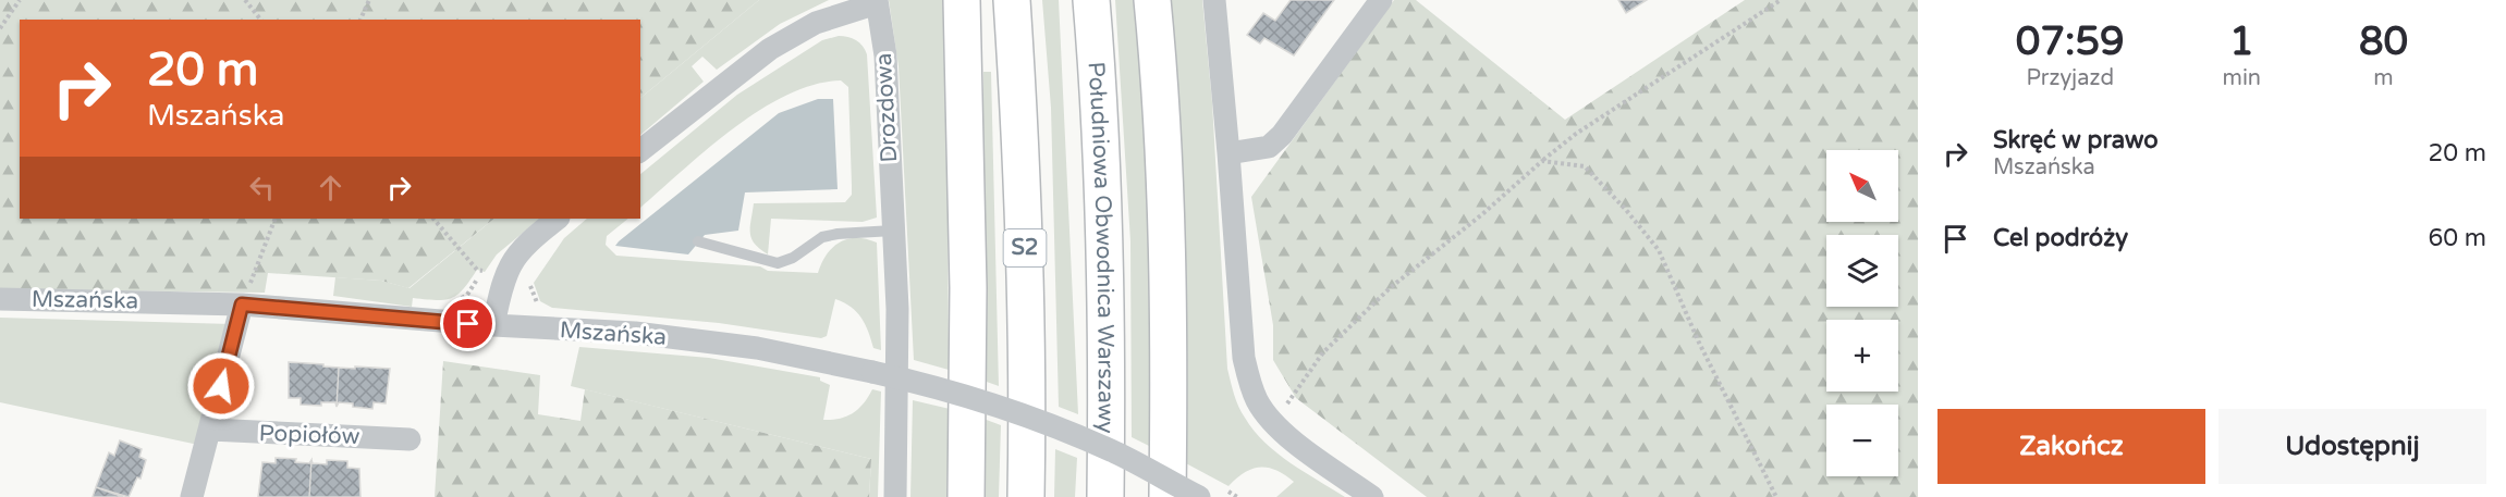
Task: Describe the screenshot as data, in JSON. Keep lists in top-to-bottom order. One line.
{"streets":{"highway":["S2","Południowa Obwodnica Warszawy"],"street":["Drozdowa","Mszańska","Popiołów"]},"north":"top left","page":{"eta":["07:59","Przyjazd","1","min","80","m"],"turn":["20 m","Mszańska"],"list":[{"name":"Skręć w prawo","note":"Mszańska","value":"20 m"},{"name":"Cel podróży","value":"60 m"}],"map_buttons":["+","−"],"buttons":["Zakończ","Udostępnij"]}}
